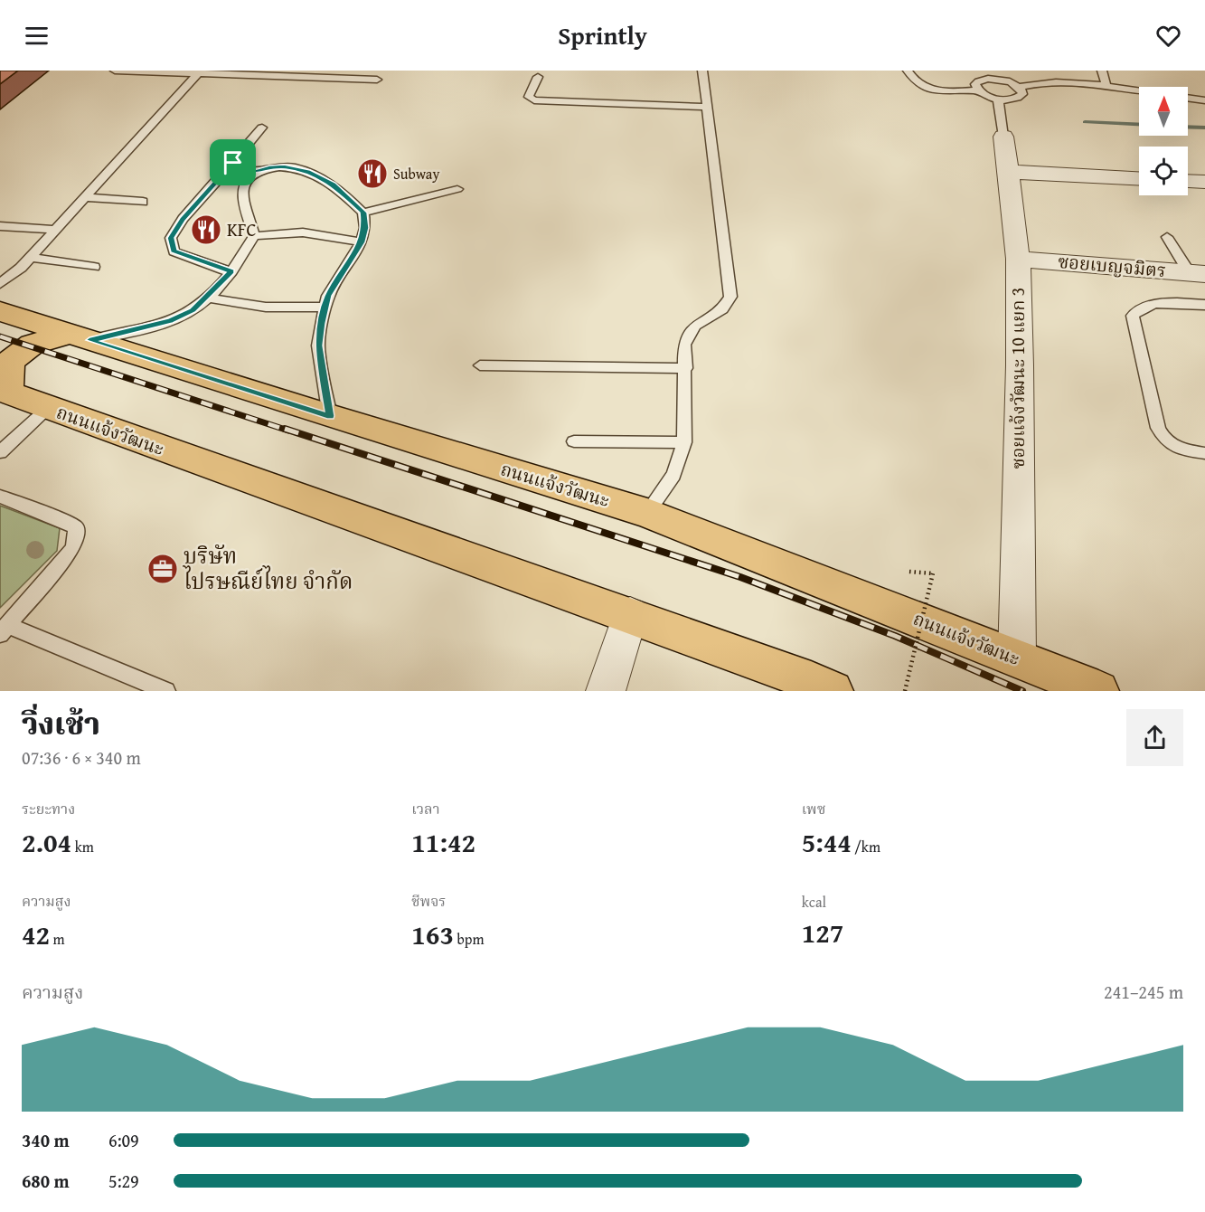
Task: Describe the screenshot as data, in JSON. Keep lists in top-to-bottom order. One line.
{"streets":{"main road":["ถนนแจ้งวัฒนะ"],"street":["ซอยเบญจมิตร","ซอยแจ้งวัฒนะ 10 แยก 3"]},"crossings":[["ซอยเบญจมิตร","ซอยแจ้งวัฒนะ 10 แยก 3"],["ซอยแจ้งวัฒนะ 10 แยก 3","ถนนแจ้งวัฒนะ"]],"places":{"restaurant":["Subway","KFC"],"office":["บริษัท ไปรษณีย์ไทย จำกัด"]},"north":"top","page":{"header":"Sprintly","heading":["วิ่งเช้า","07:36 · 6 × 340 m"],"stats":[["ระยะทาง","2.04 km"],["เวลา","11:42"],["เพซ","5:44 /km"],["ความสูง","42 m"],["ชีพจร","163 bpm"],["kcal","127"]],"chart":["ความสูง","241–245 m"],"list":[{"name":"340 m","note":"6:09"},{"name":"680 m","note":"5:29"}]}}
